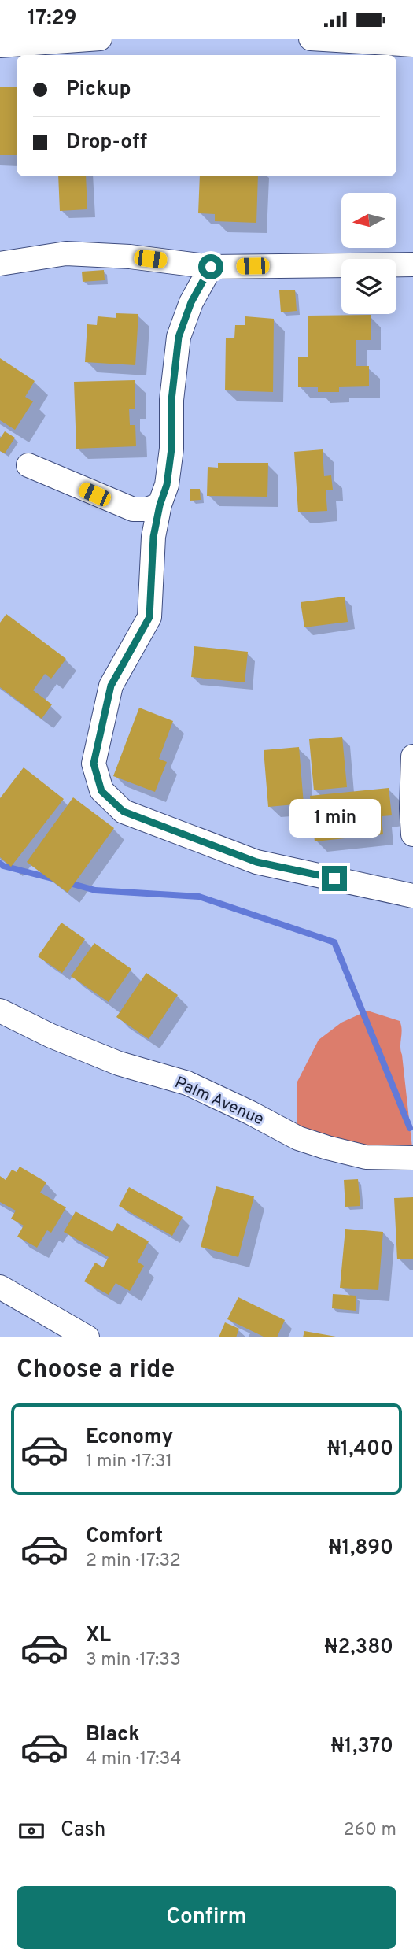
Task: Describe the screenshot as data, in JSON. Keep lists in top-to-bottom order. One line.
{"streets":{"street":["Palm Avenue"]},"north":"left","page":{"status":"17:29","banner":["Pickup","Drop-off"],"bubble":"1 min","heading":"Choose a ride","list":[{"name":"Economy","note":"1 min · 17:31","value":"₦1,400"},{"name":"Comfort","note":"2 min · 17:32","value":"₦1,890"},{"name":"XL","note":"3 min · 17:33","value":"₦2,380"},{"name":"Black","note":"4 min · 17:34","value":"₦1,370"}],"pay":["Cash","260 m"],"buttons":"Confirm"}}
